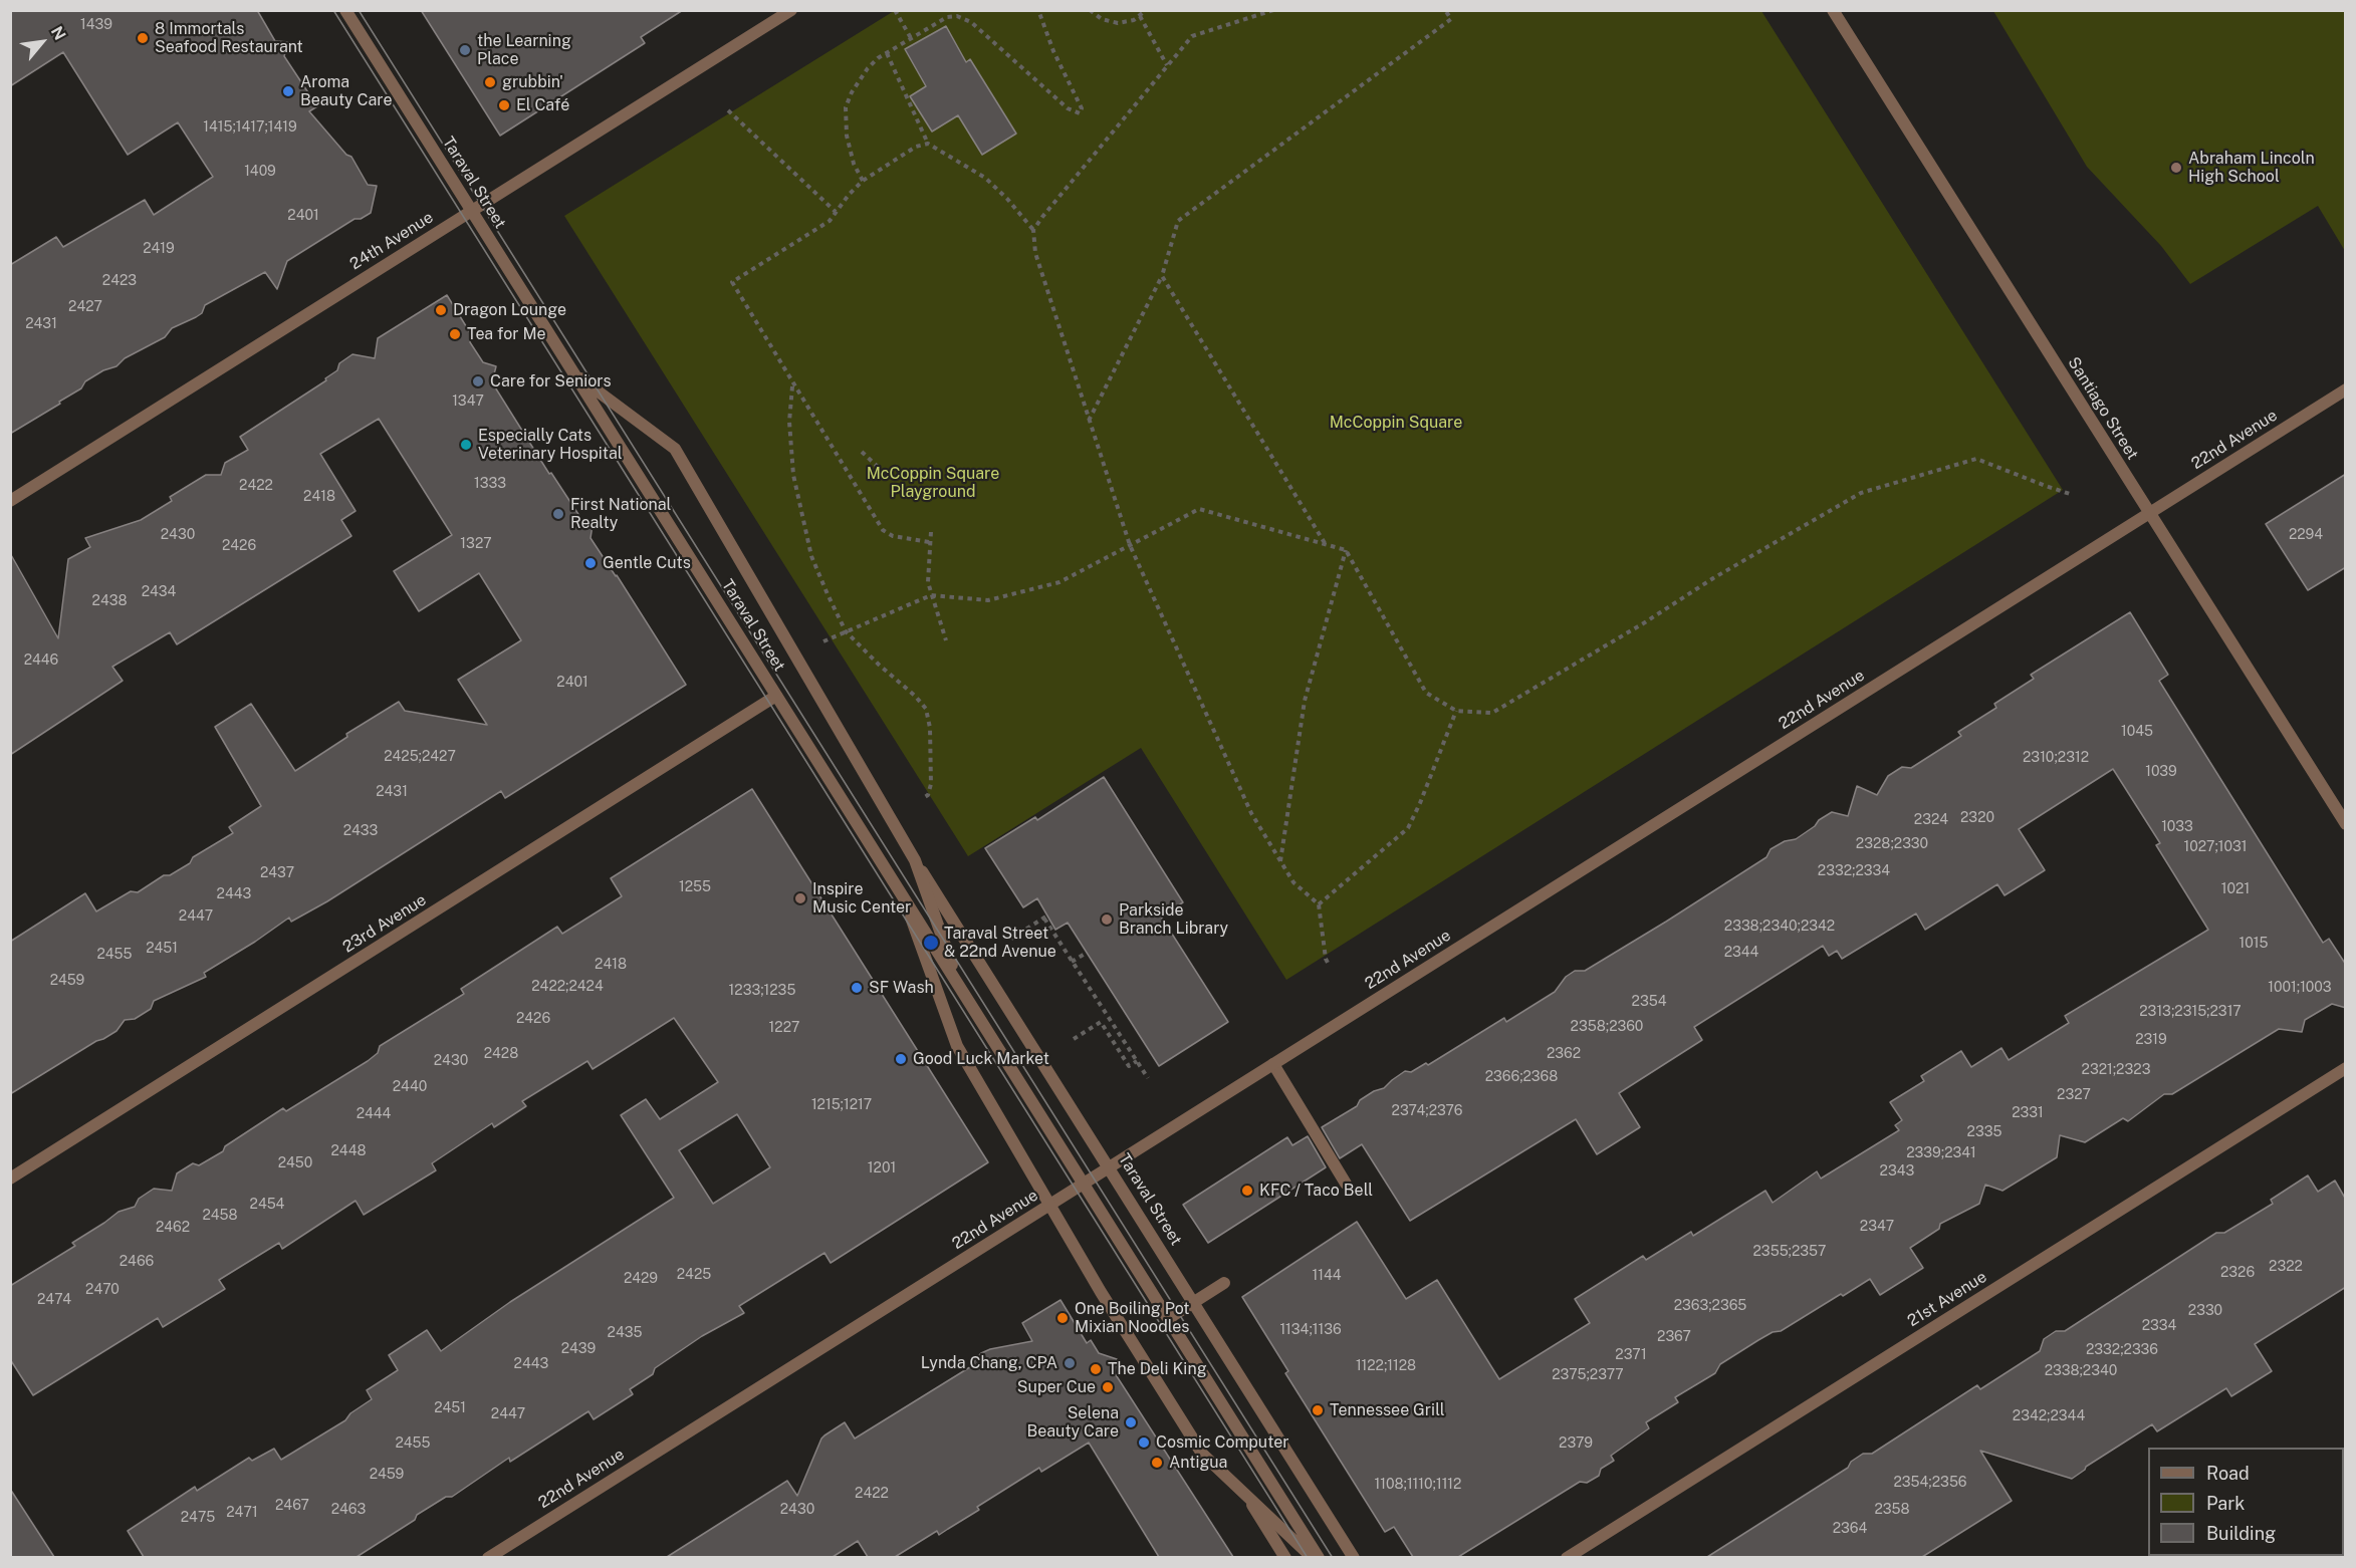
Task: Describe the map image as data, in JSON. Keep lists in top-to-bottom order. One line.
{"streets":{"street":["Taraval Street","24th Avenue","Santiago Street","22nd Avenue","23rd Avenue","21st Avenue"]},"crossings":[["Taraval Street","24th Avenue"],["Taraval Street","22nd Avenue"],["Taraval Street","23rd Avenue"],["Santiago Street","22nd Avenue"]],"parks":["McCoppin Square","McCoppin Square Playground"],"places":["8 Immortals Seafood Restaurant","the Learning Place","grubbin'","Aroma Beauty Care","El Café","Abraham Lincoln High School","Dragon Lounge","Tea for Me","Care for Seniors","Especially Cats Veterinary Hospital","First National Realty","Gentle Cuts","Inspire Music Center","Parkside Branch Library","Taraval Street & 22nd Avenue","SF Wash","Good Luck Market","KFC / Taco Bell","One Boiling Pot Mixian Noodles","Lynda Chang, CPA","The Deli King","Super Cue","Tennessee Grill","Selena Beauty Care","Cosmic Computer","Antigua"],"house_numbers":["1439","1415;1417;1419","1409","2401","2419","2423","2427","2431","1347","1333","2422","2418","2430","2294","1327","2426","2434","2438","2446","2401","1045","2425;2427","2310;2312","1039","2431","2320","2324","1033","2433","2328;2330","1027;1031","2332;2334","2437","1255","1021","2443","2447","2338;2340;2342","1015","2451","2344","2455","2418","2459","2422;2424","1001;1003","1233;1235","2354","2313;2315;2317","2426","2358;2360","1227","2319","2428","2362","2430","2321;2323","2366;2368","2440","2327","1215;1217","2374;2376","2331","2444","2335","2448","2339;2341","2450","1201","2343","2454","2458","2347","2462","2355;2357","2466","2322","2326","2425","1144","2429","2470","2474","2363;2365","2330","2334","1134;1136","2435","2367","2439","2332;2336","2371","2443","1122;1128","2338;2340","2375;2377","2451","2447","2342;2344","2455","2379","2459","2354;2356","1108;1110;1112","2422","2467","2463","2430","2358","2471","2475","2364"],"legend":["Road","Park","Building"],"north":"top right"}
